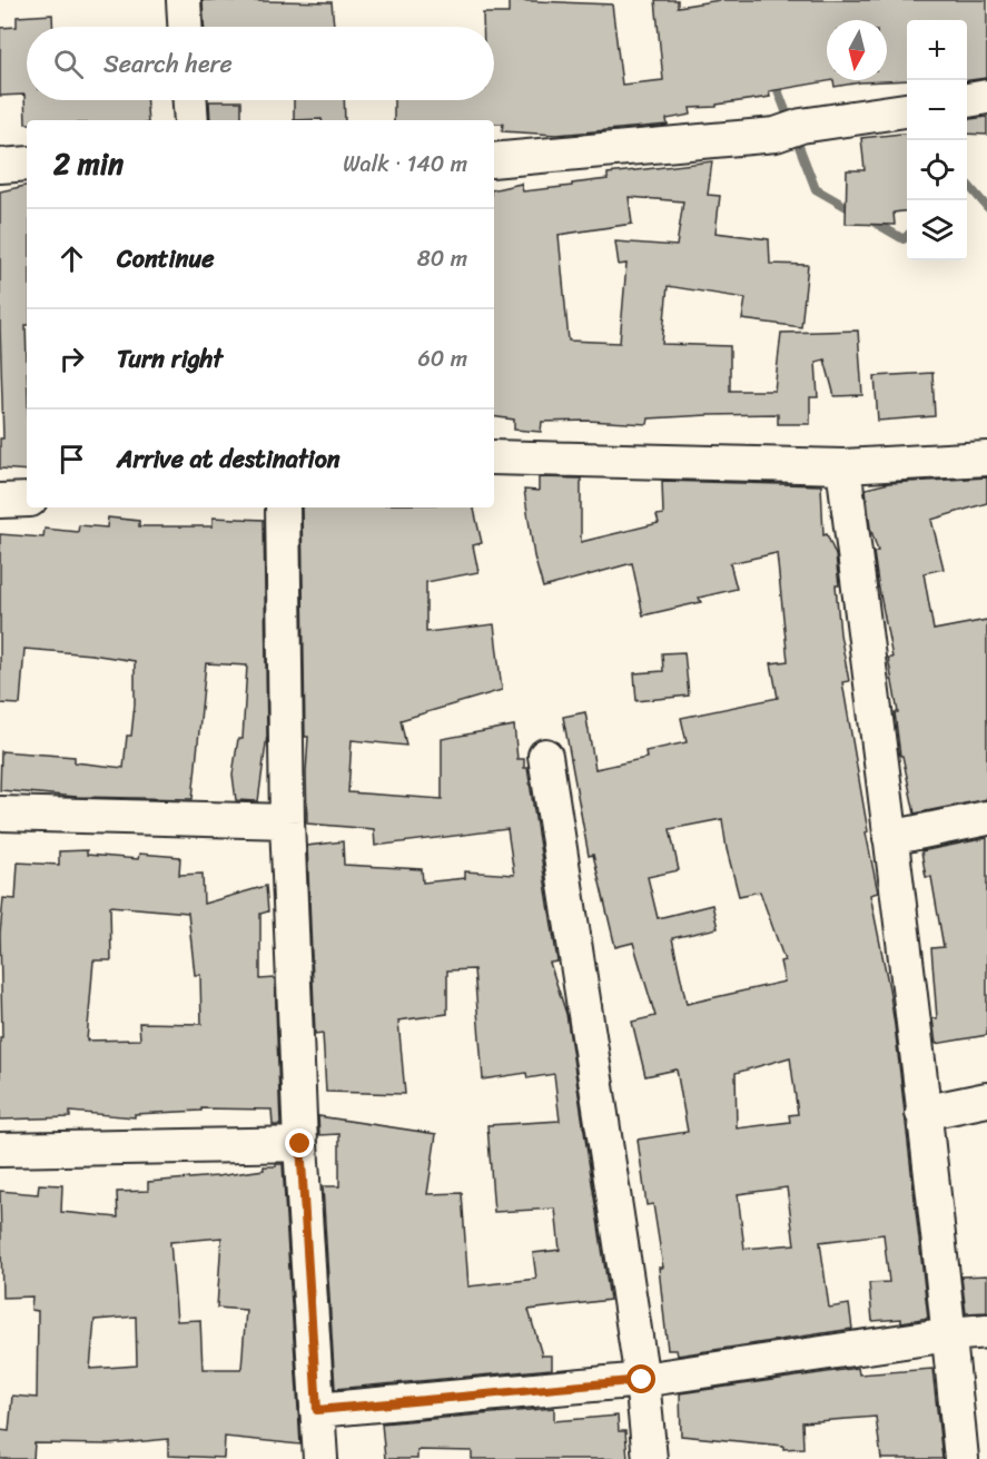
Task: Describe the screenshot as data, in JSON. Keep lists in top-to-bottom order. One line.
{"north":"bottom","page":{"map_buttons":["+","−"],"search":"Search here","heading":["2 min","Walk · 140 m"],"list":[["Continue","80 m"],["Turn right","60 m"],"Arrive at destination"]}}
